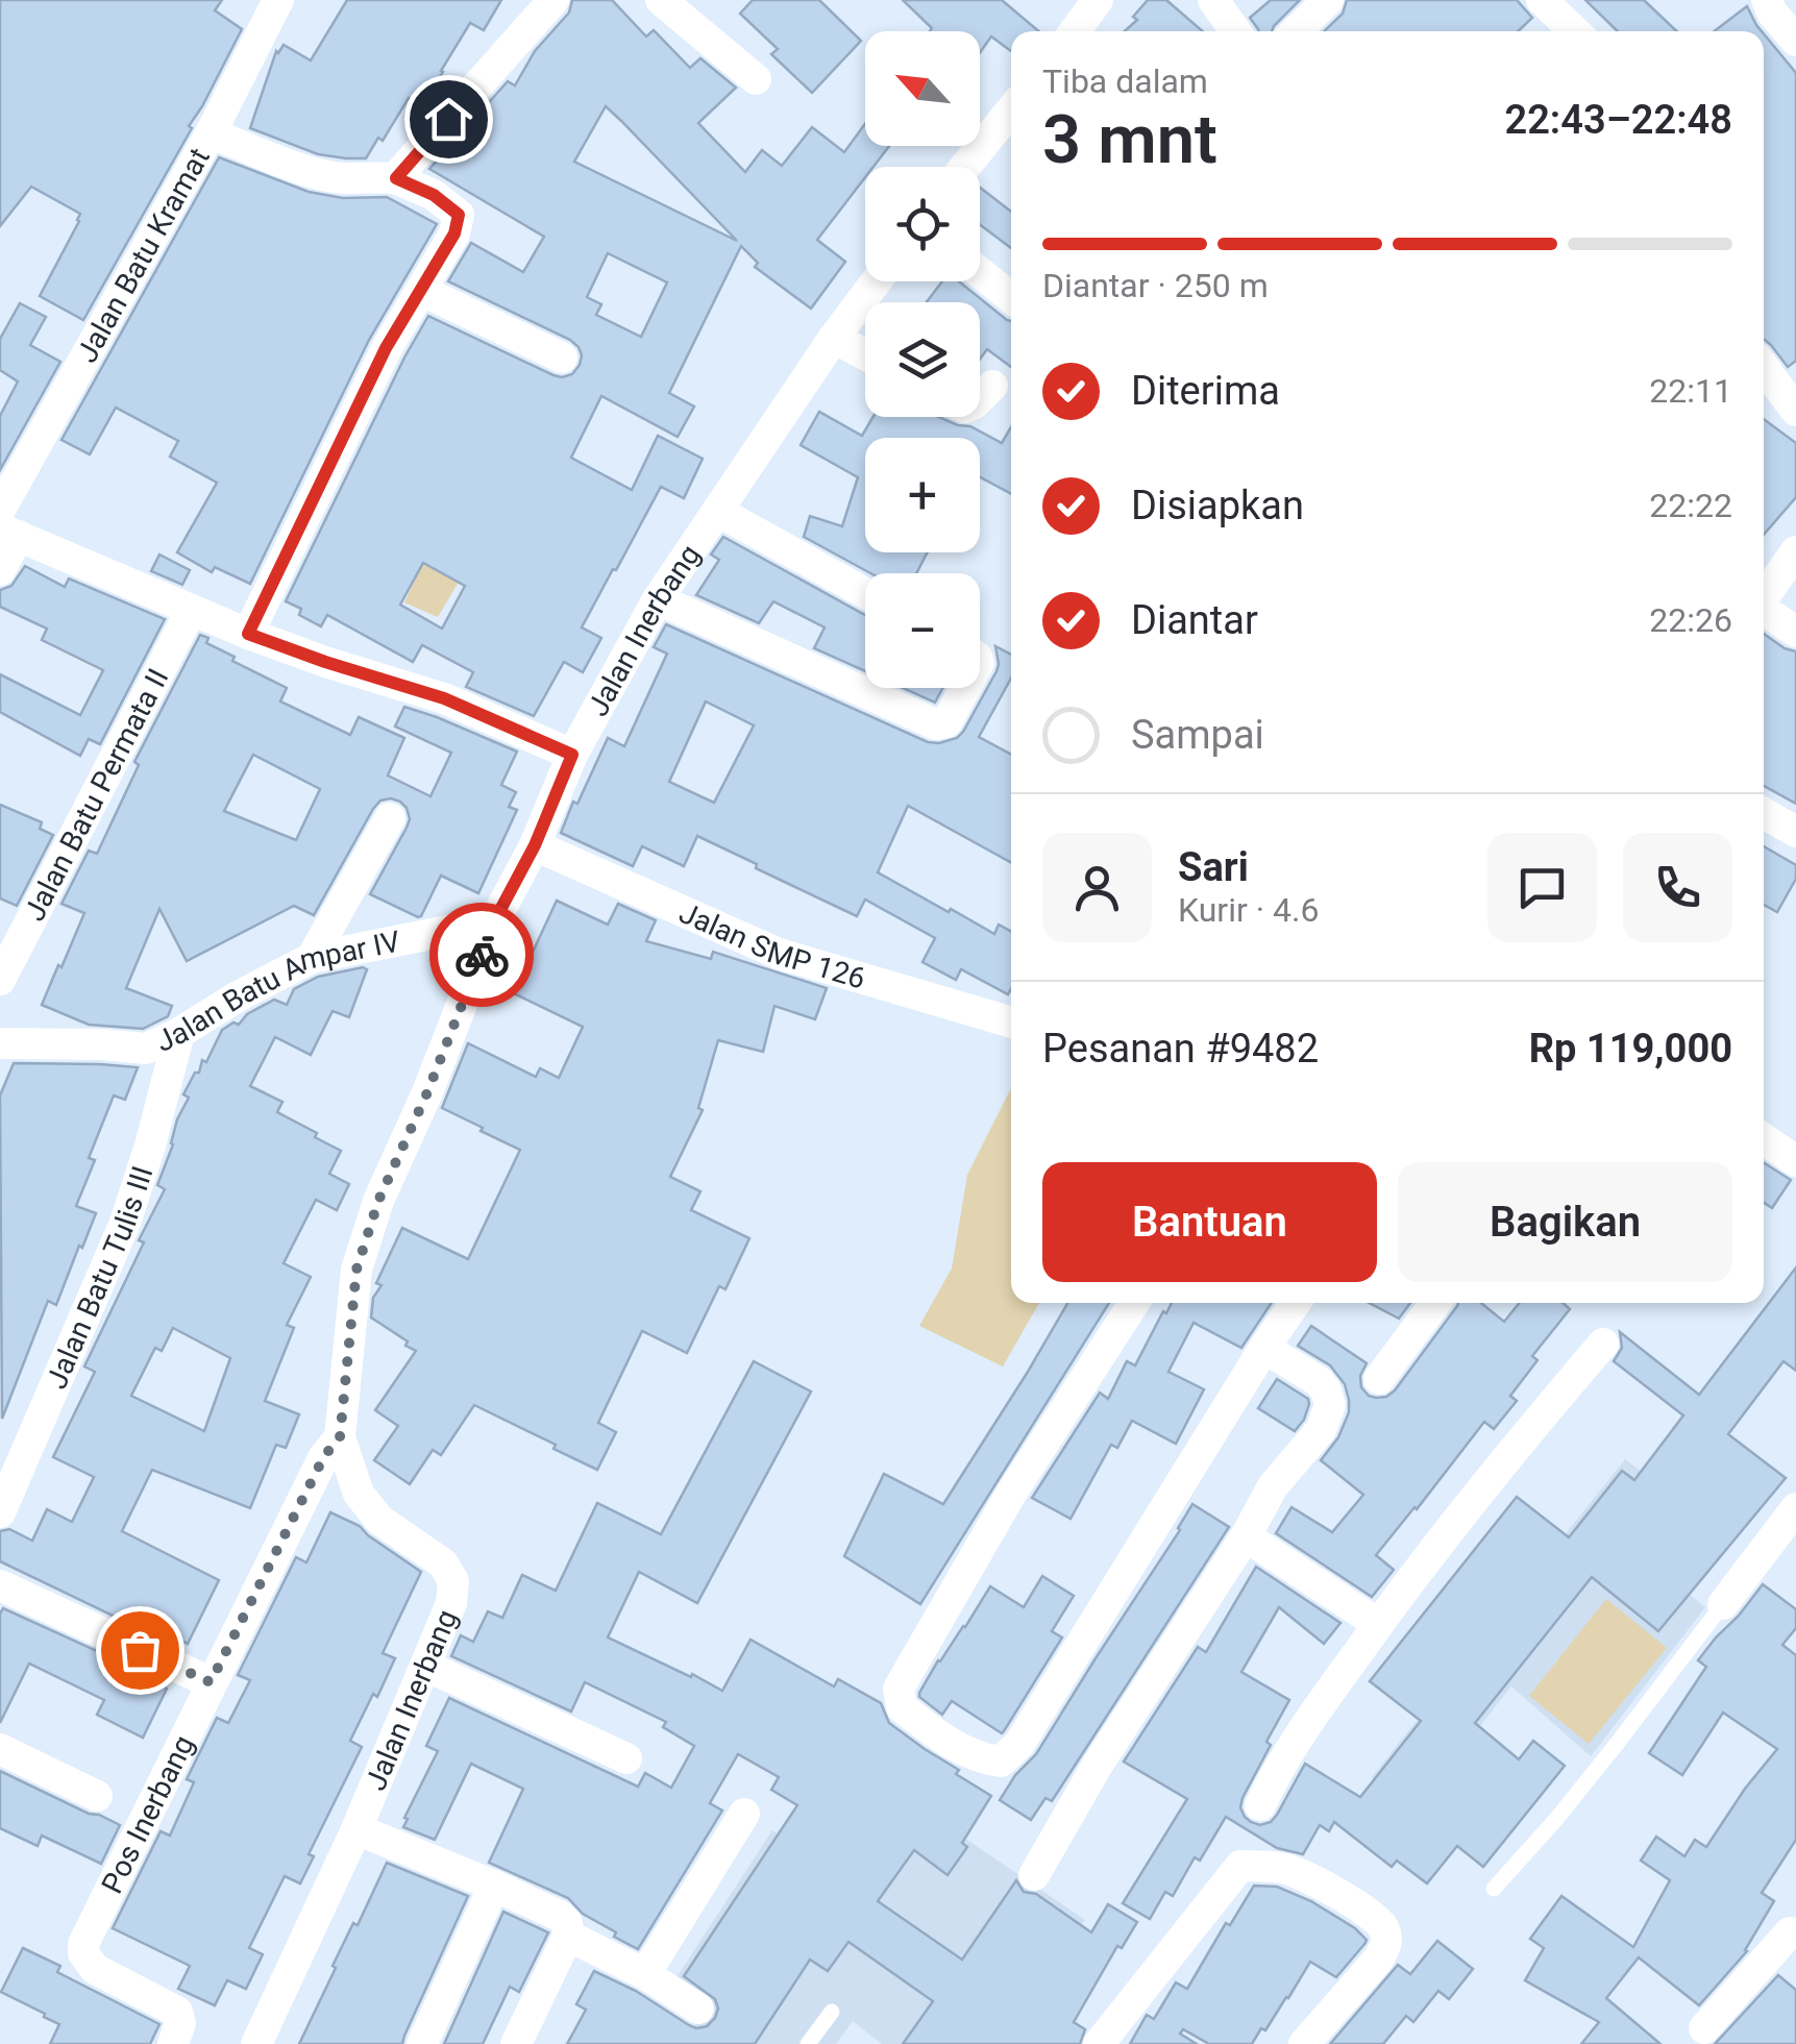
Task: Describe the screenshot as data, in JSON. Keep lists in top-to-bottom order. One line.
{"streets":{"street":["Jalan Batu Kramat","Jalan Inerbang","Jalan Batu Permata II","Jalan SMP 126","Jalan Batu Ampar IV","Jalan Batu Tulis III","Pos Inerbang"]},"crossings":[["Jalan Inerbang","Jalan SMP 126"],["Jalan Inerbang","Jalan Batu Ampar IV"],["Jalan Inerbang","Pos Inerbang"],["Jalan Batu Ampar IV","Jalan Batu Tulis III"]],"north":"top left","page":{"map_buttons":["+","−"],"heading":["3 mnt","Tiba dalam","22:43–22:48"],"panel":["Sari","Kurir · 4.6","Pesanan #9482","Rp 119,000"],"bar":"Diantar · 250 m","list":[["Diterima","22:11"],["Disiapkan","22:22"],["Diantar","22:26"],"Sampai"],"buttons":["Bantuan","Bagikan"]}}
